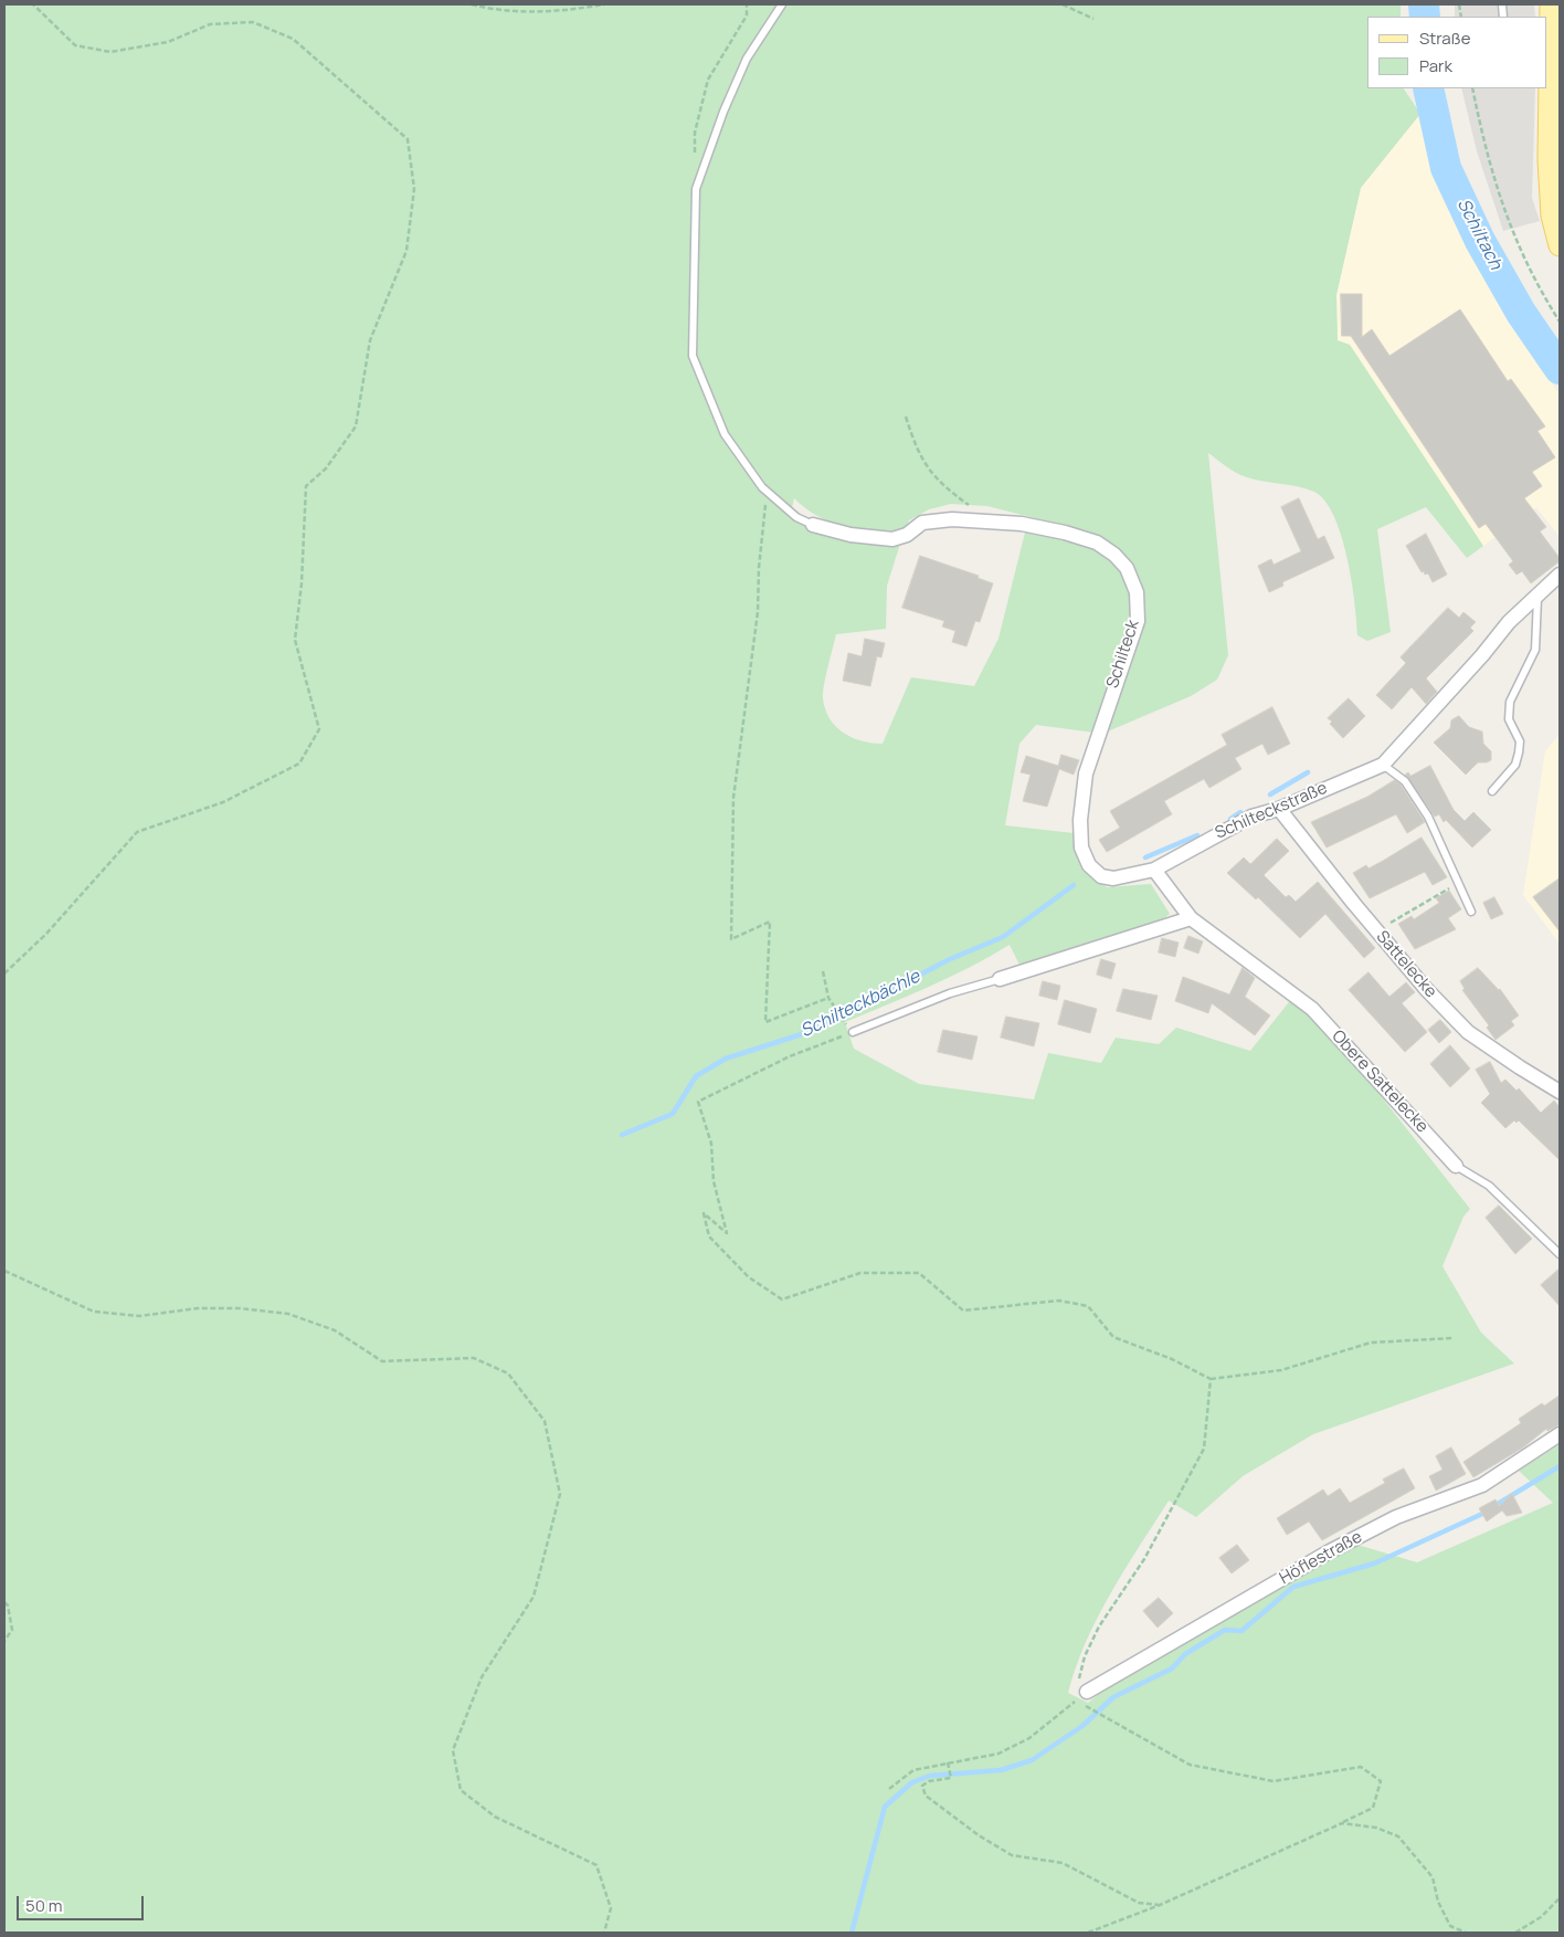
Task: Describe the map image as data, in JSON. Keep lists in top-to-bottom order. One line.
{"streets":{"street":["Schilteck","Schilteckstraße","Sattelecke","Obere Sattelecke","Höflestraße"]},"crossings":[["Schilteck","Schilteckstraße"],["Schilteckstraße","Sattelecke"]],"water":["Schiltach","Schilteckbächle"],"legend":["Straße","Park"],"scale_bar":"50 m"}
